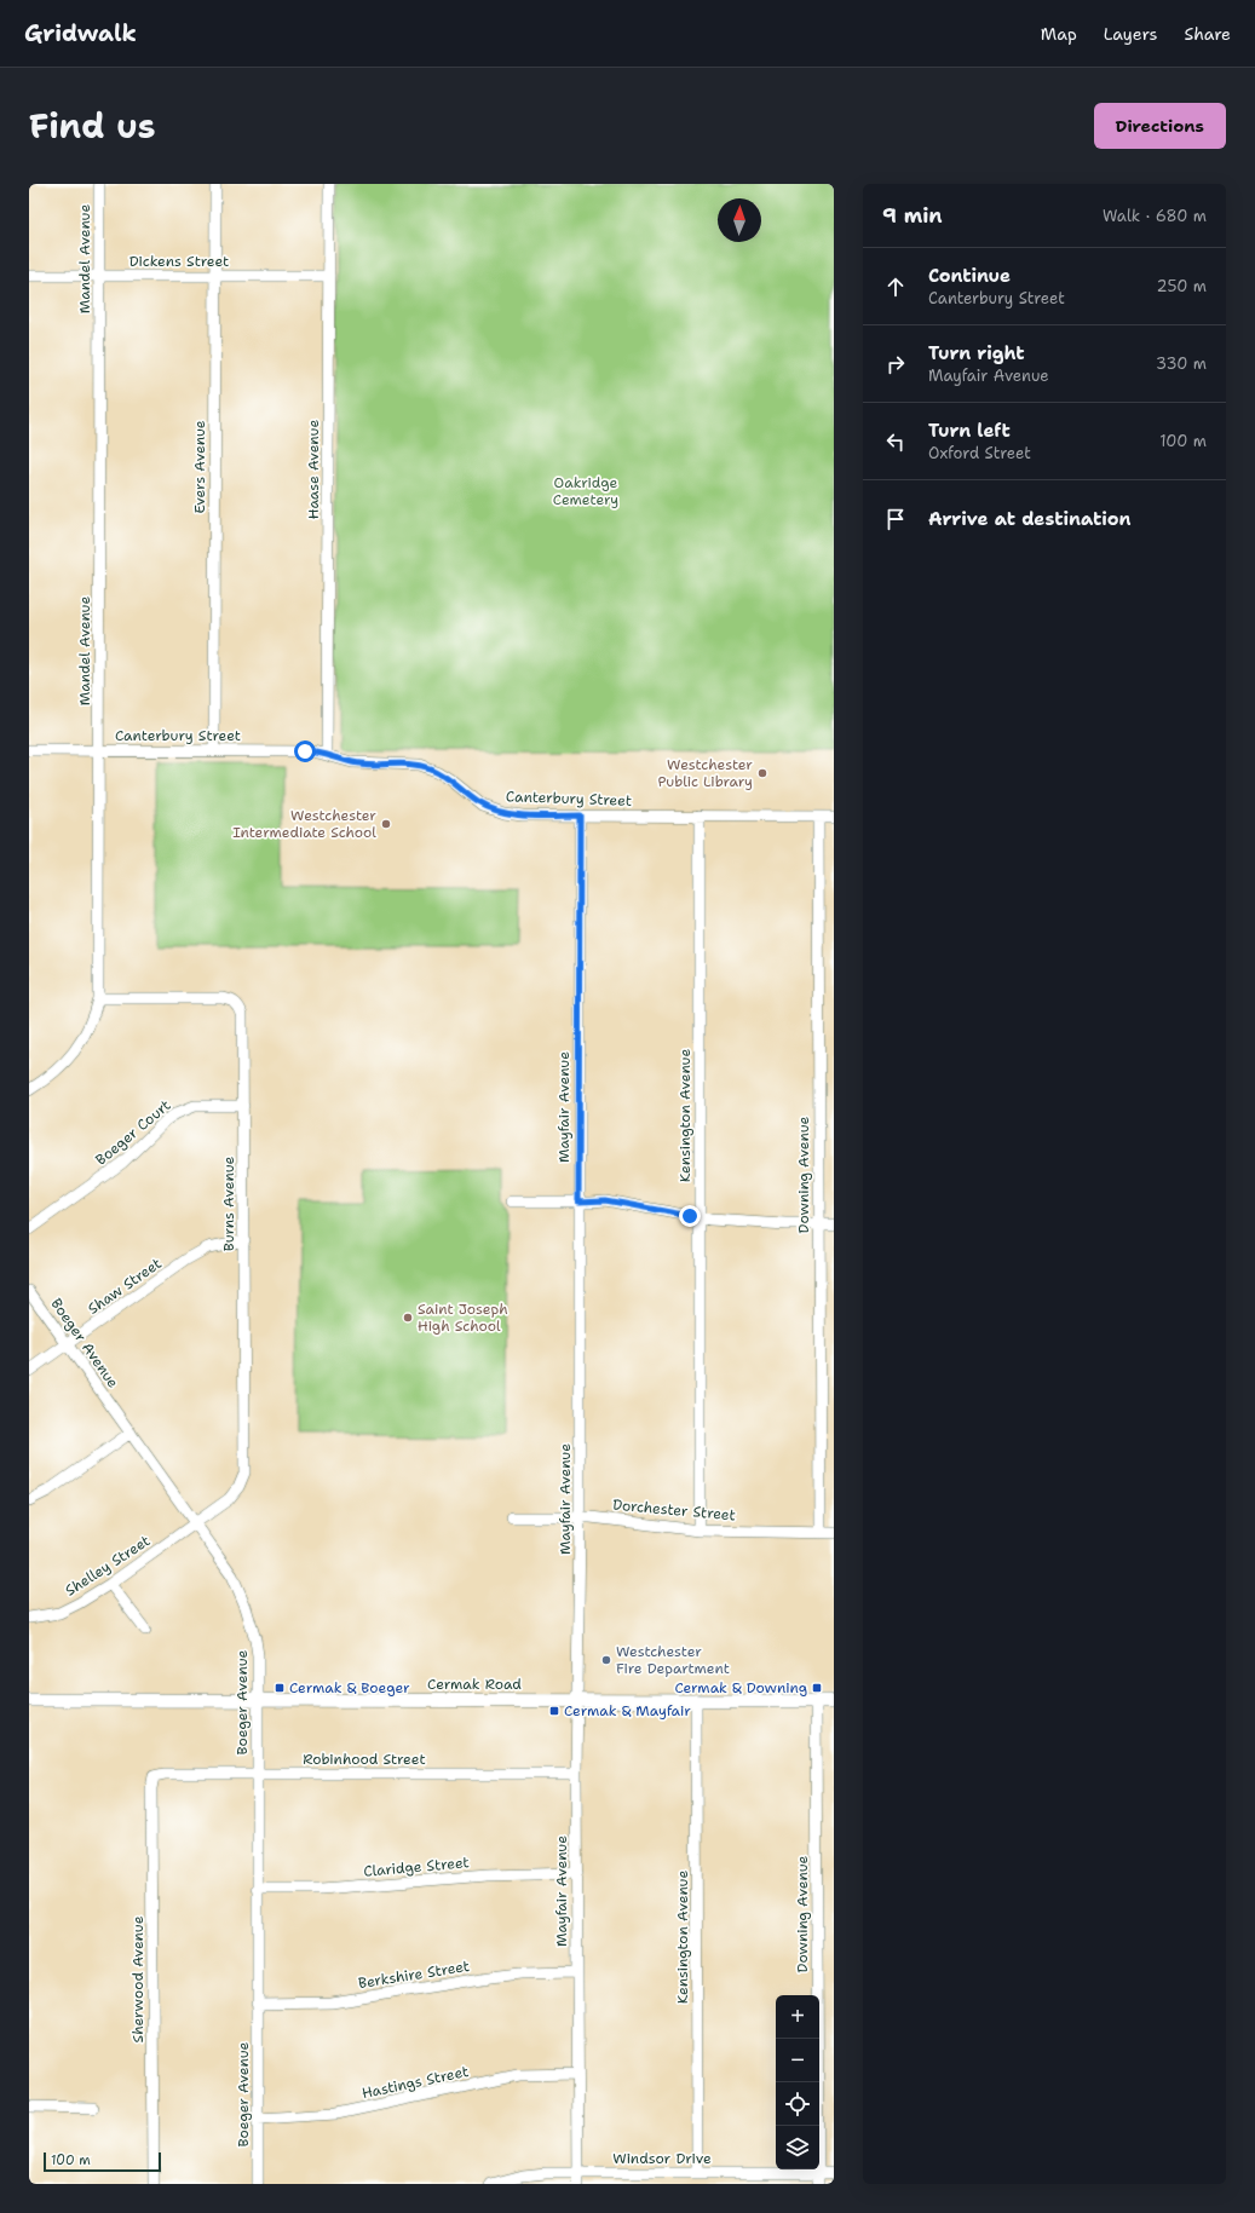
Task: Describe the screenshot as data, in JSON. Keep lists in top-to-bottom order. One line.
{"streets":{"main road":["Cermak Road"],"street":["Mandel Avenue","Dickens Street","Evers Avenue","Haase Avenue","Canterbury Street","Mayfair Avenue","Kensington Avenue","Boeger Court","Downing Avenue","Burns Avenue","Shaw Street","Boeger Avenue","Dorchester Street","Shelley Street","Robinhood Street","Claridge Street","Berkshire Street","Sherwood Avenue","Hastings Street","Windsor Drive"]},"crossings":[["Mandel Avenue","Dickens Street"],["Mandel Avenue","Canterbury Street"],["Mandel Avenue","Burns Avenue"],["Dickens Street","Evers Avenue"],["Dickens Street","Haase Avenue"],["Evers Avenue","Canterbury Street"],["Haase Avenue","Canterbury Street"],["Canterbury Street","Mayfair Avenue"],["Canterbury Street","Kensington Avenue"],["Canterbury Street","Downing Avenue"],["Mayfair Avenue","Dorchester Street"],["Mayfair Avenue","Cermak Road"],["Mayfair Avenue","Robinhood Street"],["Mayfair Avenue","Claridge Street"],["Mayfair Avenue","Berkshire Street"],["Mayfair Avenue","Hastings Street"],["Mayfair Avenue","Windsor Drive"],["Kensington Avenue","Dorchester Street"],["Kensington Avenue","Cermak Road"],["Kensington Avenue","Windsor Drive"],["Boeger Court","Burns Avenue"],["Downing Avenue","Dorchester Street"],["Downing Avenue","Cermak Road"],["Downing Avenue","Windsor Drive"],["Burns Avenue","Shaw Street"],["Burns Avenue","Boeger Avenue"],["Burns Avenue","Shelley Street"],["Shaw Street","Boeger Avenue"],["Boeger Avenue","Shelley Street"],["Boeger Avenue","Cermak Road"],["Boeger Avenue","Robinhood Street"],["Boeger Avenue","Claridge Street"],["Boeger Avenue","Berkshire Street"],["Boeger Avenue","Hastings Street"],["Robinhood Street","Sherwood Avenue"]],"parks":["Oakridge Cemetery"],"places":{"other":["Westchester Public Library","Westchester Intermediate School","Saint Joseph High School","Westchester Fire Department"],"transit":["Cermak & Boeger","Cermak & Downing","Cermak & Mayfair"]},"scale_bar":"100 m","north":"top","page":{"header":"Gridwalk","nav":["Map","Layers","Share"],"title":"Find us","buttons":"Directions","heading":["9 min","Walk · 680 m"],"list":[["Continue","Canterbury Street","250 m"],["Turn right","Mayfair Avenue","330 m"],["Turn left","Oxford Street","100 m"],"Arrive at destination"],"map_buttons":["+","−"],"scale":"100 m"}}
